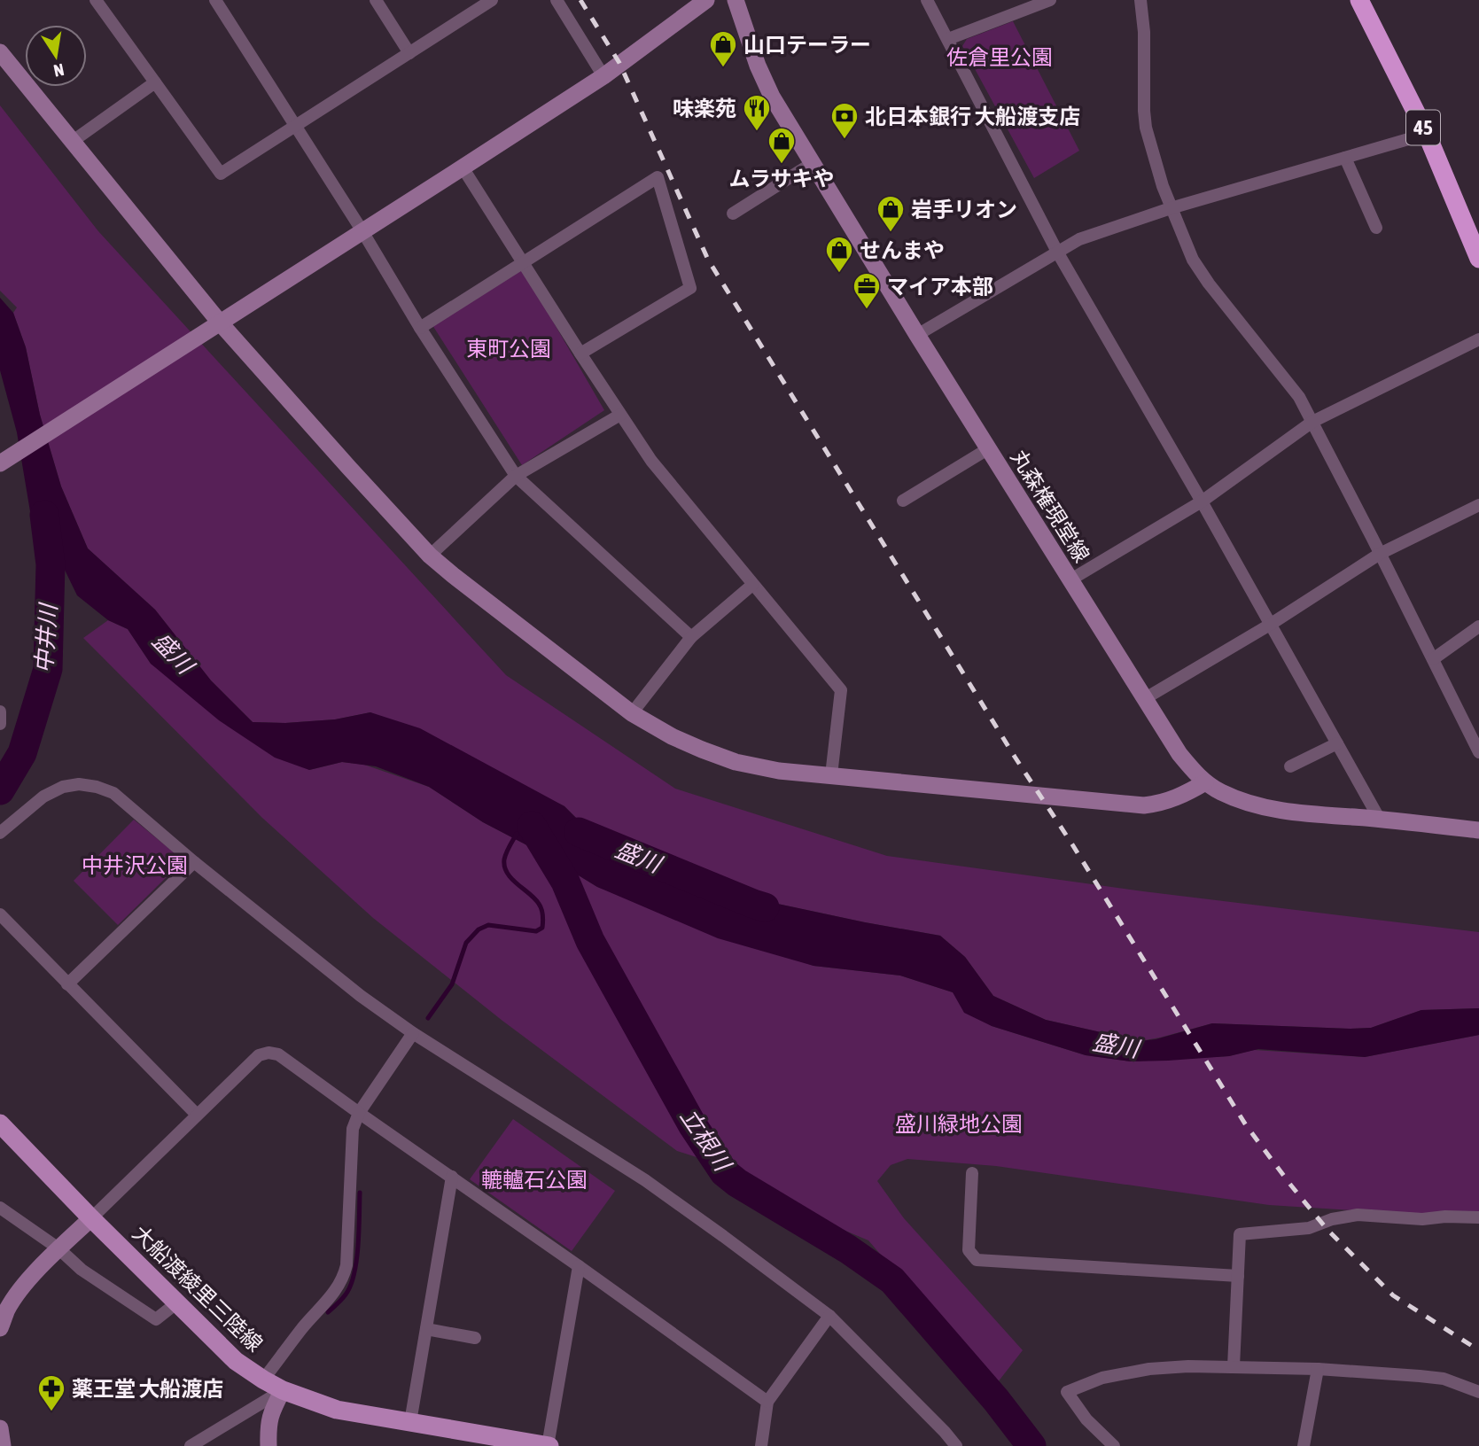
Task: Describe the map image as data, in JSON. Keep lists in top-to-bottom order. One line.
{"streets":{"highway":["45"],"main road":["大船渡綾里三陸線"],"street":["丸森権現堂線"]},"water":["中井川","盛川","立根川"],"parks":["佐倉里公園","東町公園","中井沢公園","盛川緑地公園","轆轤石公園"],"places":{"shop":["山口テーラー","ムラサキや","岩手リオン","せんまや"],"restaurant":["味楽苑"],"bank":["北日本銀行 大船渡支店"],"office":["マイア本部"],"pharmacy":["薬王堂 大船渡店"]},"north":"bottom"}
